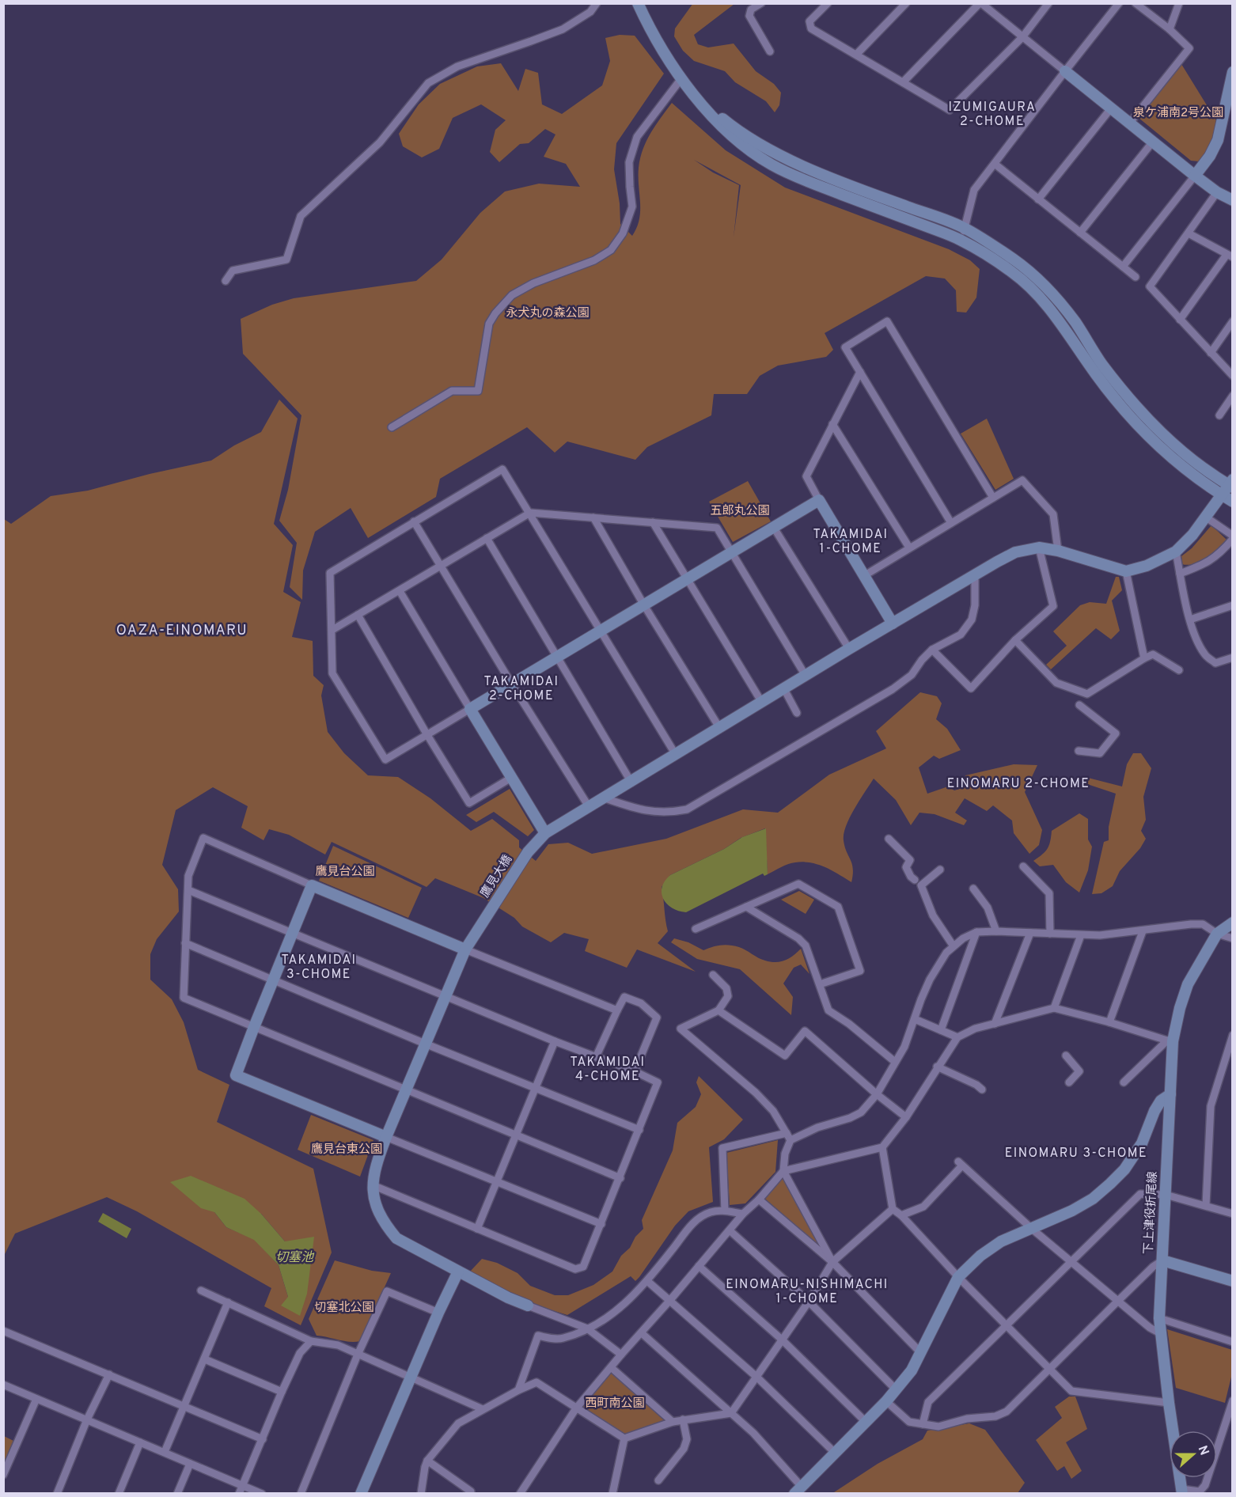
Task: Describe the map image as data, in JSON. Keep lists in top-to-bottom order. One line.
{"streets":{"street":["鷹見大橋","下上津役折尾線"]},"districts":["IZUMIGAURA 2-CHOME","TAKAMIDAI 1-CHOME","OAZA-EINOMARU","TAKAMIDAI 2-CHOME","EINOMARU 2-CHOME","TAKAMIDAI 3-CHOME","TAKAMIDAI 4-CHOME","EINOMARU 3-CHOME","EINOMARU-NISHIMACHI 1-CHOME"],"water":["切塞池"],"parks":["泉ケ浦南2号公園","永犬丸の森公園","五郎丸公園","鷹見台公園","鷹見台東公園","切塞北公園","西町南公園"],"north":"right"}
